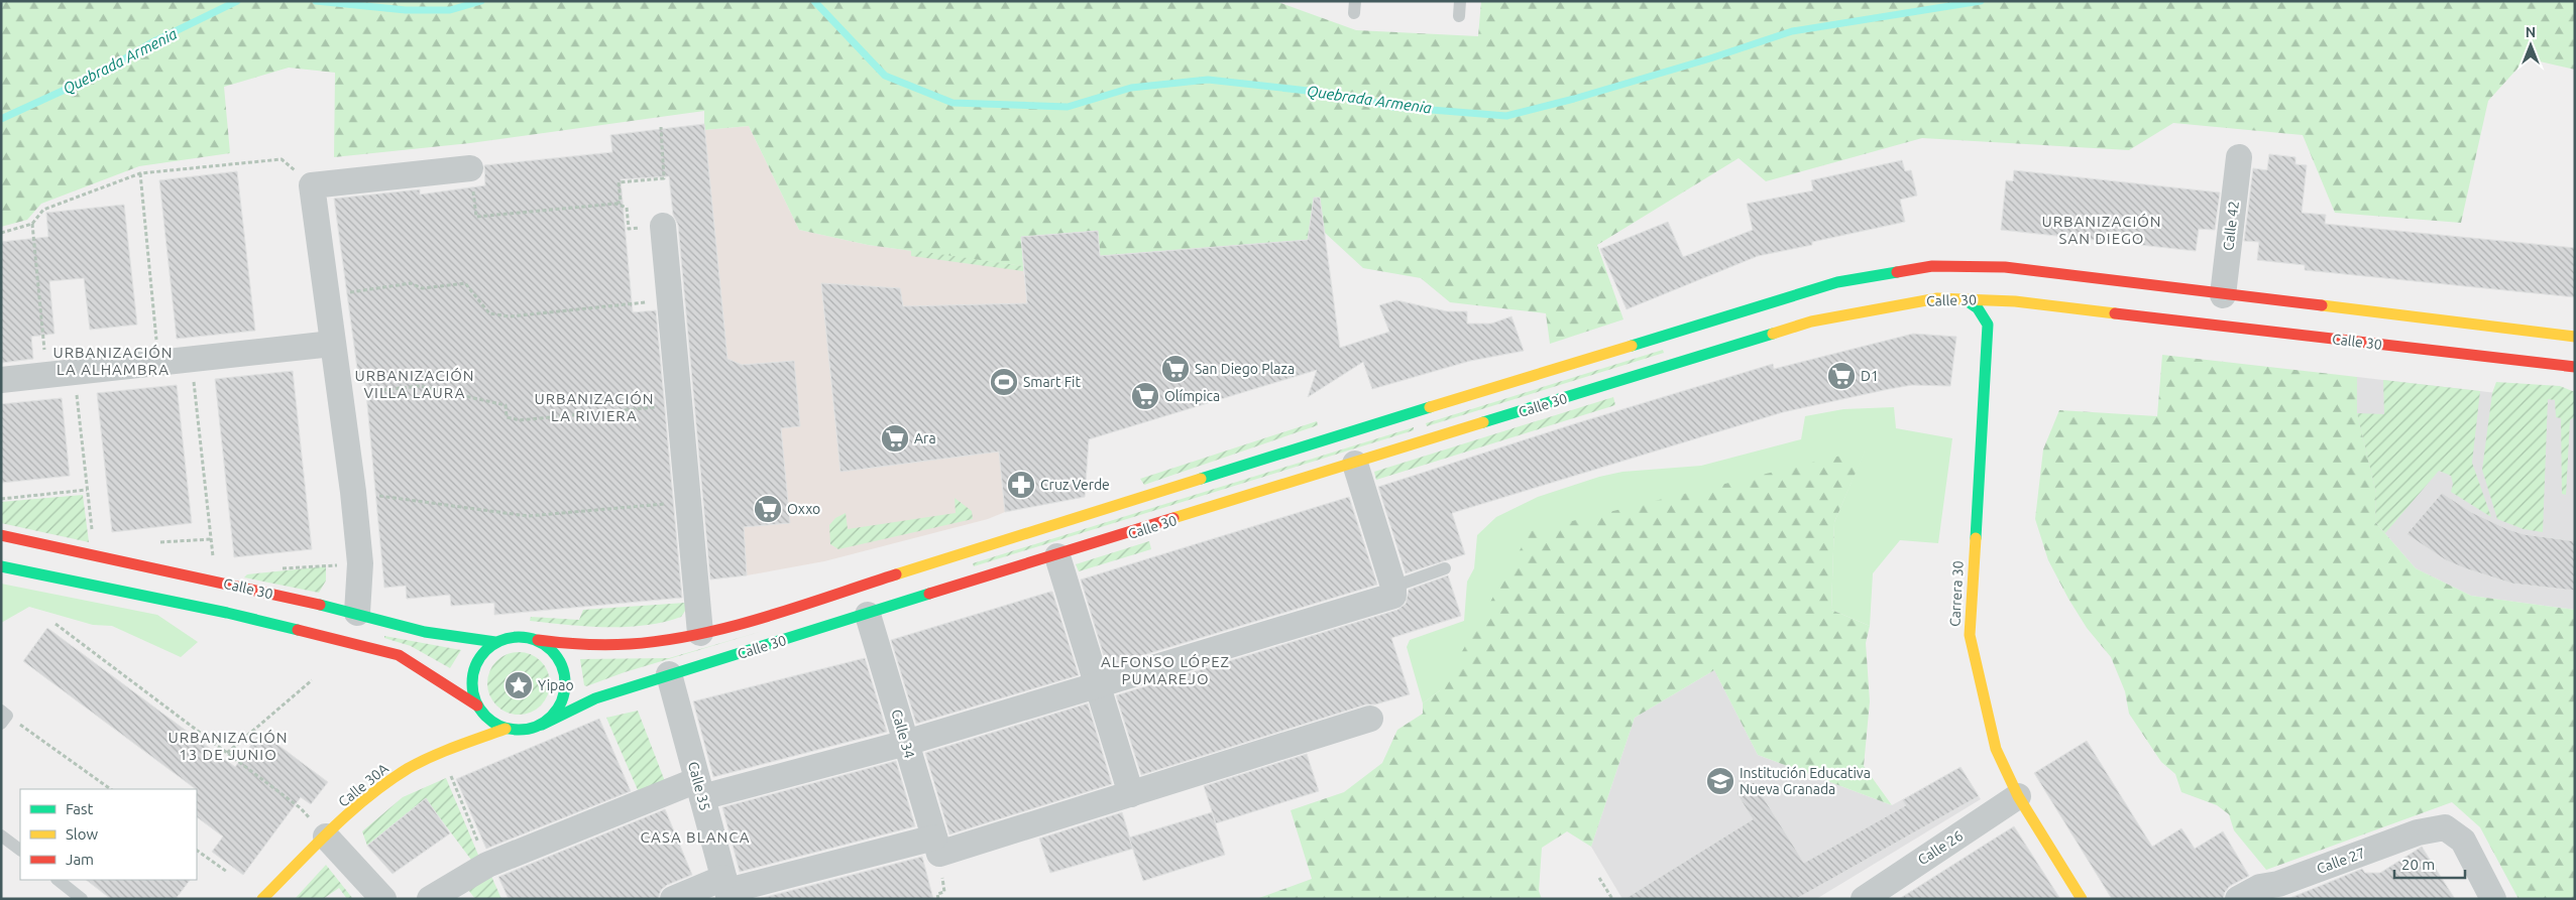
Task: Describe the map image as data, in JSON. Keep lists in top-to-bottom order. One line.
{"streets":{"main road":["Calle 30","Carrera 30","Calle 30A"],"street":["Calle 42","Calle 34","Calle 35","Calle 26","Calle 27"]},"crossings":[["Calle 42","Calle 30"],["Calle 30","Calle 34"],["Calle 30","Calle 30A"],["Calle 30","Calle 35"],["Carrera 30","Calle 26"]],"districts":["URBANIZACIÓN SAN DIEGO","URBANIZACIÓN LA ALHAMBRA","URBANIZACIÓN VILLA LAURA","URBANIZACIÓN LA RIVIERA","ALFONSO LÓPEZ PUMAREJO","URBANIZACIÓN 13 DE JUNIO","CASA BLANCA"],"water":["Quebrada Armenia"],"places":{"supermarket":["San Diego Plaza","D1","Olímpica","Ara","Oxxo"],"sports":["Smart Fit"],"pharmacy":["Cruz Verde"],"place":["Yipao"],"school or university":["Institución Educativa Nueva Granada"]},"legend":["Fast","Slow","Jam"],"scale_bar":"20 m","north":"top"}
